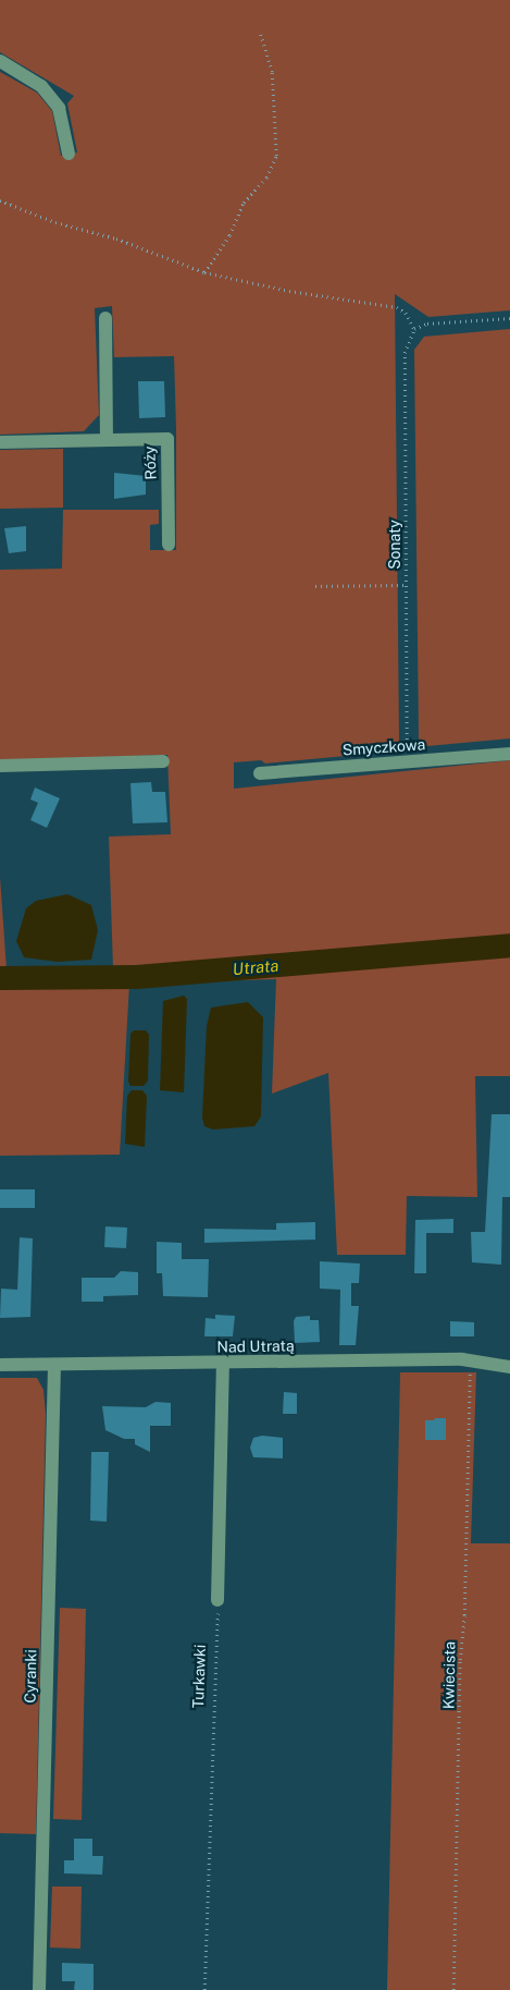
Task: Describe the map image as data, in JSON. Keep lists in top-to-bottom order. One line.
{"streets":{"street":["Róży","Smyczkowa","Nad Utratą","Cyranki"],"path":["Sonaty","Kwiecista","Turkawki"]},"crossings":[["Sonaty","Smyczkowa"],["Nad Utratą","Kwiecista"],["Nad Utratą","Cyranki"]],"water":["Utrata"]}
